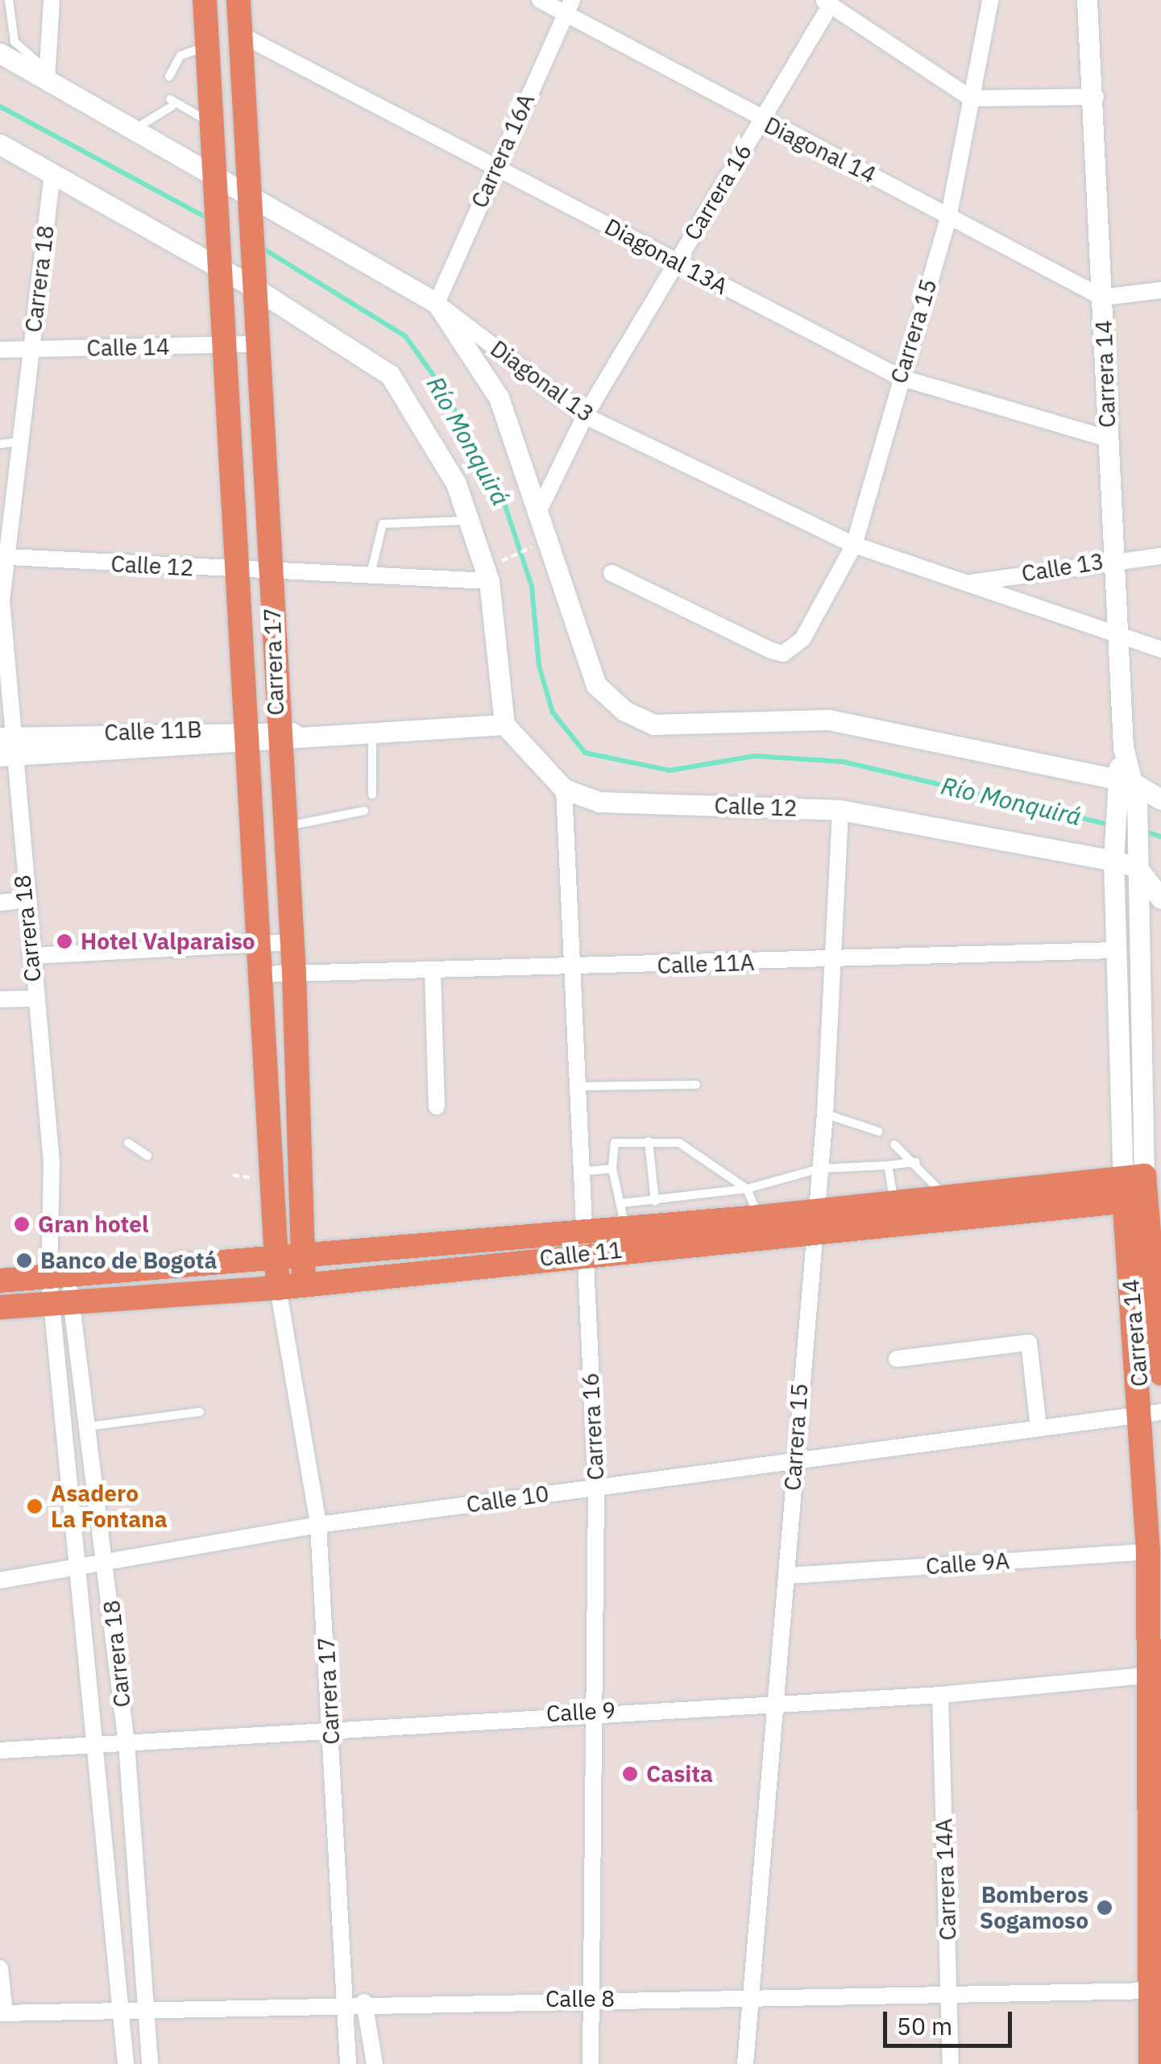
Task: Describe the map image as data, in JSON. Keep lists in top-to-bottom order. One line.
{"streets":{"main road":["Carrera 14","Carrera 17","Calle 11"],"street":["Diagonal 14","Carrera 16A","Carrera 16","Diagonal 13A","Carrera 18","Carrera 15","Calle 14","Diagonal 13","Calle 12","Calle 13","Calle 11B","Calle 11A","Calle 10","Calle 9A","Calle 9","Carrera 14A","Calle 8"]},"crossings":[["Diagonal 14","Carrera 16A"],["Diagonal 14","Carrera 16"],["Diagonal 14","Carrera 15"],["Diagonal 14","Carrera 14"],["Carrera 16A","Diagonal 13A"],["Carrera 16A","Diagonal 13"],["Carrera 16","Diagonal 13A"],["Carrera 16","Diagonal 13"],["Carrera 16","Calle 12"],["Carrera 16","Calle 11A"],["Carrera 16","Calle 11"],["Carrera 16","Calle 10"],["Carrera 16","Calle 9"],["Carrera 16","Calle 8"],["Diagonal 13A","Carrera 15"],["Diagonal 13A","Carrera 14"],["Diagonal 13A","Carrera 17"],["Carrera 18","Calle 14"],["Carrera 18","Calle 12"],["Carrera 18","Calle 11B"],["Carrera 18","Calle 11"],["Carrera 18","Calle 10"],["Carrera 18","Calle 9"],["Carrera 18","Calle 8"],["Carrera 15","Diagonal 13"],["Carrera 15","Calle 12"],["Carrera 15","Calle 11A"],["Carrera 15","Calle 11"],["Carrera 15","Calle 10"],["Carrera 15","Calle 9A"],["Carrera 15","Calle 9"],["Carrera 15","Calle 8"],["Calle 14","Carrera 17"],["Carrera 14","Diagonal 13"],["Carrera 14","Calle 12"],["Carrera 14","Calle 13"],["Carrera 14","Calle 11A"],["Carrera 14","Calle 11"],["Carrera 14","Calle 10"],["Carrera 14","Calle 9A"],["Carrera 14","Calle 9"],["Carrera 14","Calle 8"],["Diagonal 13","Calle 13"],["Diagonal 13","Carrera 17"],["Calle 12","Carrera 17"],["Calle 12","Calle 11B"],["Carrera 17","Calle 11B"],["Carrera 17","Calle 11A"],["Carrera 17","Calle 11"],["Carrera 17","Calle 10"],["Carrera 17","Calle 9"],["Carrera 17","Calle 8"],["Calle 9","Carrera 14A"],["Carrera 14A","Calle 8"]],"water":["Río Monquirá"],"places":["Hotel Valparaiso","Gran hotel","Banco de Bogotá","Asadero La Fontana","Casita","Bomberos Sogamoso"],"scale_bar":"50 m"}
